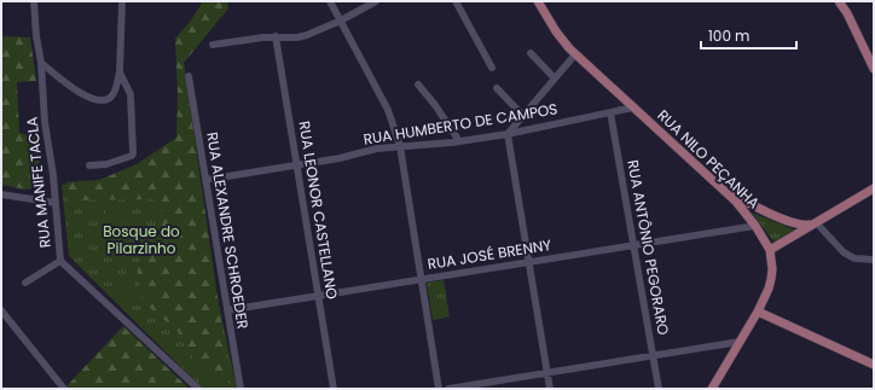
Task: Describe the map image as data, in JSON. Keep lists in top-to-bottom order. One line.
{"streets":{"main road":["RUA NILO PEÇANHA"],"street":["RUA HUMBERTO DE CAMPOS","RUA MANIFE TACLA","RUA LEONOR CASTELLANO","RUA ALEXANDRE SCHROEDER","RUA ANTÔNIO PEGORARO","RUA JOSÉ BRENNY"]},"crossings":[["RUA HUMBERTO DE CAMPOS","RUA NILO PEÇANHA"],["RUA HUMBERTO DE CAMPOS","RUA LEONOR CASTELLANO"],["RUA HUMBERTO DE CAMPOS","RUA ALEXANDRE SCHROEDER"],["RUA HUMBERTO DE CAMPOS","RUA ANTÔNIO PEGORARO"],["RUA NILO PEÇANHA","RUA JOSÉ BRENNY"],["RUA LEONOR CASTELLANO","RUA JOSÉ BRENNY"],["RUA ALEXANDRE SCHROEDER","RUA JOSÉ BRENNY"],["RUA ANTÔNIO PEGORARO","RUA JOSÉ BRENNY"]],"parks":["Bosque do Pilarzinho"],"scale_bar":"100 m"}
